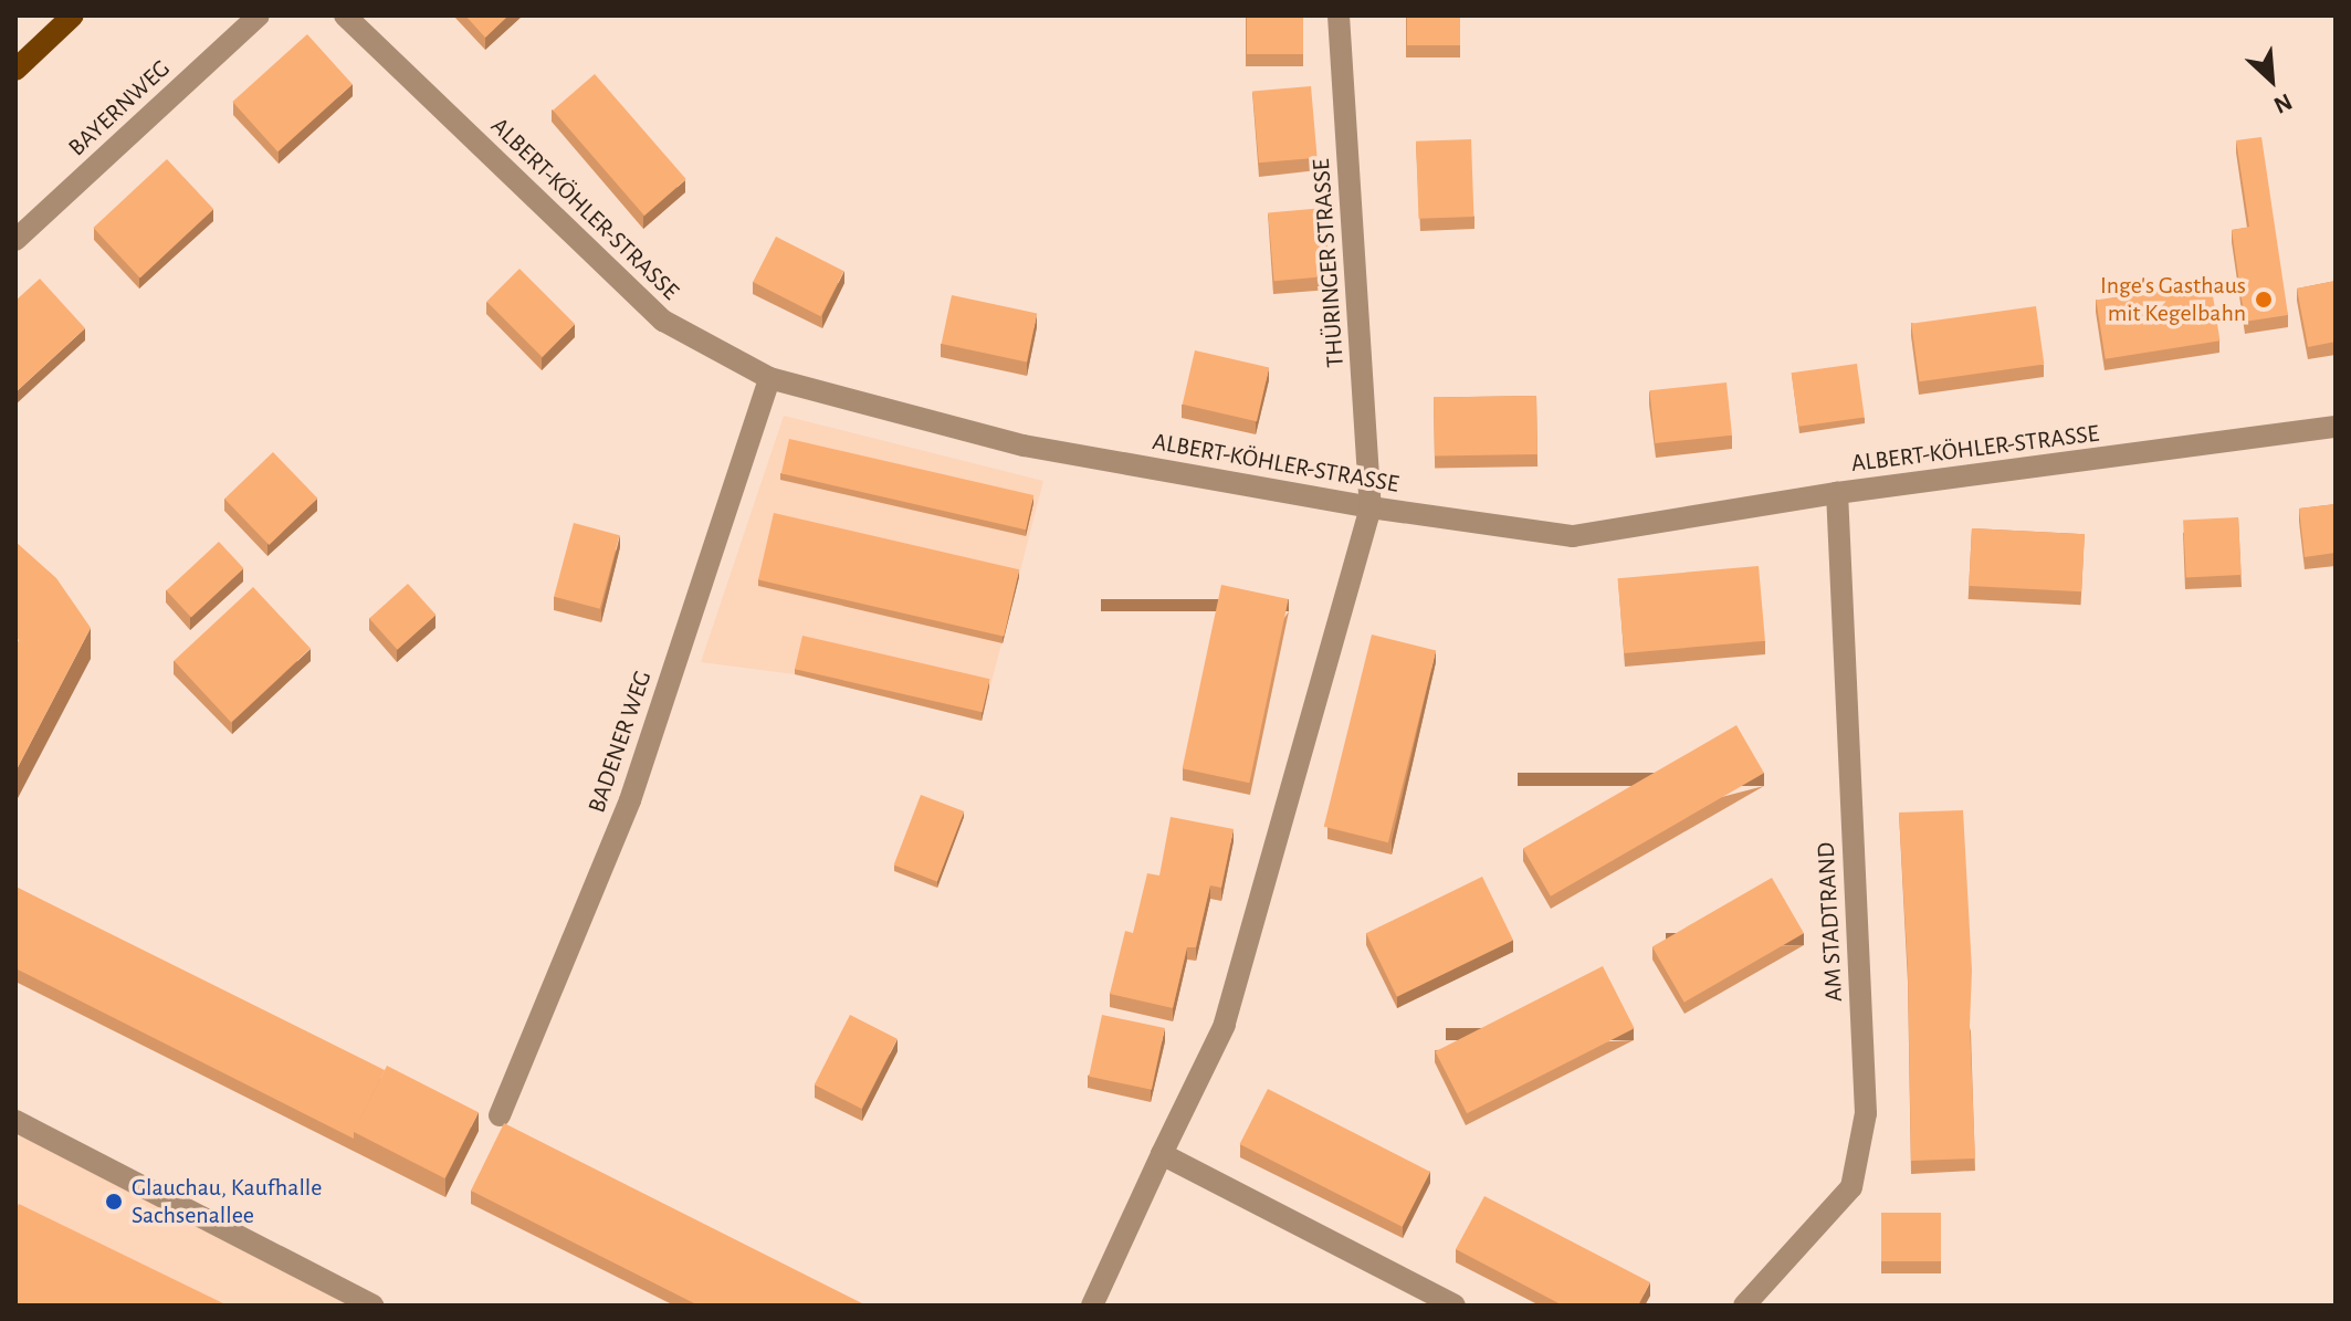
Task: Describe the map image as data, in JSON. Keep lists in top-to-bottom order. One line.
{"streets":{"street":["BAYERNWEG","ALBERT-KÖHLER-STRASSE","THÜRINGER STRASSE","BADENER WEG","AM STADTRAND"]},"crossings":[["ALBERT-KÖHLER-STRASSE","THÜRINGER STRASSE"],["ALBERT-KÖHLER-STRASSE","BADENER WEG"],["ALBERT-KÖHLER-STRASSE","AM STADTRAND"]],"places":["Inge's Gasthaus mit Kegelbahn","Glauchau, Kaufhalle Sachsenallee"],"north":"bottom right"}
